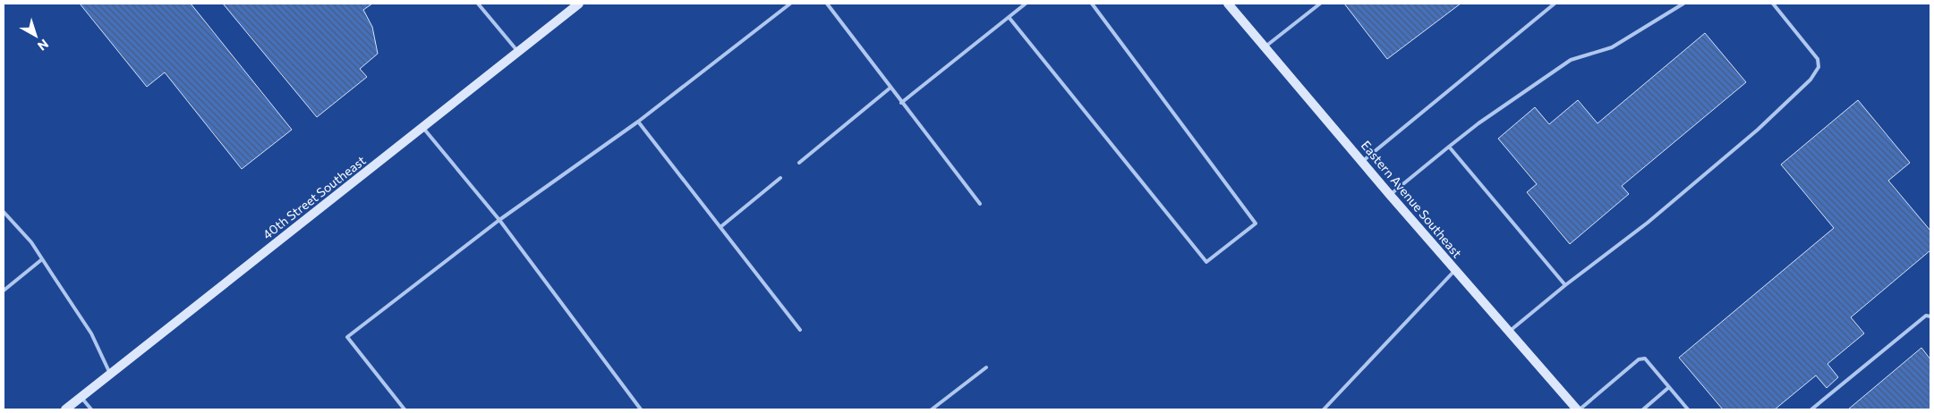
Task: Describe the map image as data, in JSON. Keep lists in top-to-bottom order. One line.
{"streets":{"street":["40th Street Southeast","Eastern Avenue Southeast"]},"north":"bottom right"}
